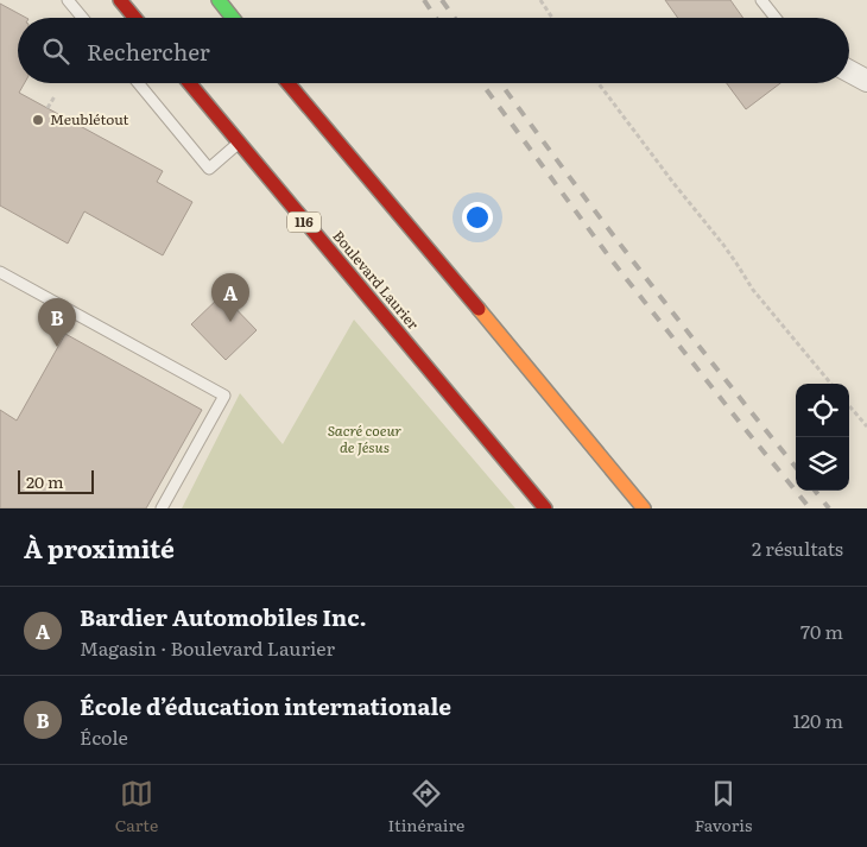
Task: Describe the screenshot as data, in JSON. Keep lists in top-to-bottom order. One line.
{"streets":{"main road":["116","Boulevard Laurier"]},"parks":["Sacré coeur de Jésus"],"places":["Meublétout"],"scale_bar":"20 m","page":{"search":"Rechercher","pins":["A","B"],"scale":"20 m","heading":["À proximité","2 résultats"],"list":[{"mark":"A","name":"Bardier Automobiles Inc.","note":"Magasin · Boulevard Laurier","value":"70 m"},{"mark":"B","name":"École d’éducation internationale","note":"École","value":"120 m"}],"nav":["Carte","Itinéraire","Favoris"]}}
